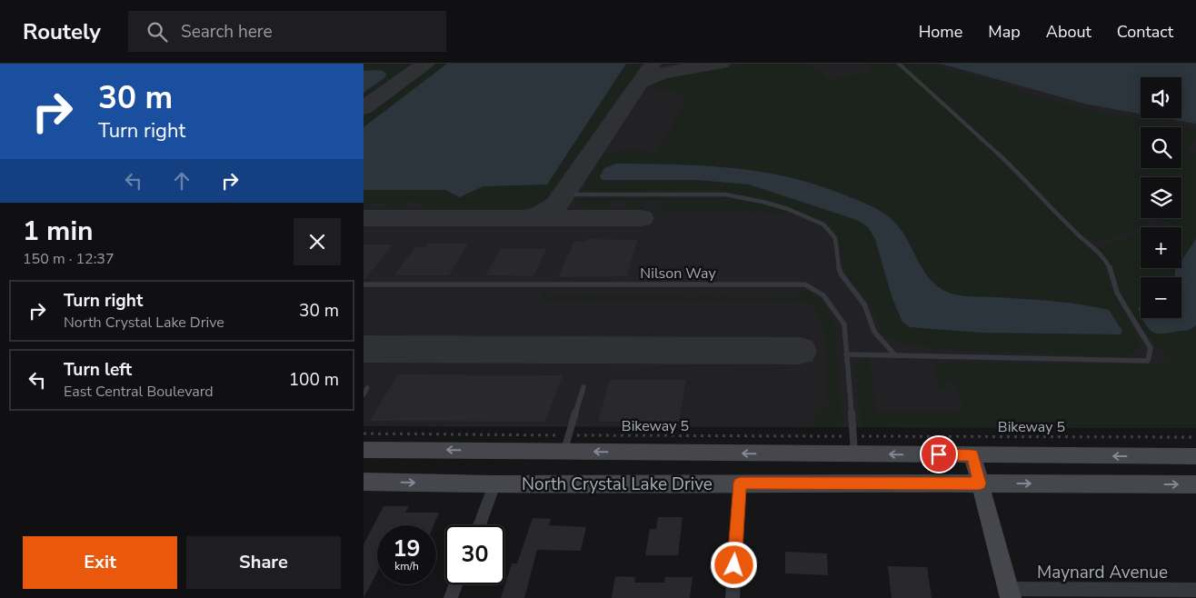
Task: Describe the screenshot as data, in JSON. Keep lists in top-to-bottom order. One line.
{"streets":{"main road":["North Crystal Lake Drive"],"street":["Maynard Avenue"],"lane":["Nilson Way"],"path":["Bikeway 5"]},"crossings":[["Nilson Way","North Crystal Lake Drive"]],"page":{"header":"Routely","search":"Search here","nav":["Home","Map","About","Contact"],"turn":["30 m","Turn right"],"map_buttons":["+","−"],"heading":["1 min","150 m · 12:37"],"list":[{"name":"Turn right","note":"North Crystal Lake Drive","value":"30 m"},{"name":"Turn left","note":"East Central Boulevard","value":"100 m"}],"speed":"19 km/h","limit":"30","buttons":["Exit","Share"]}}
